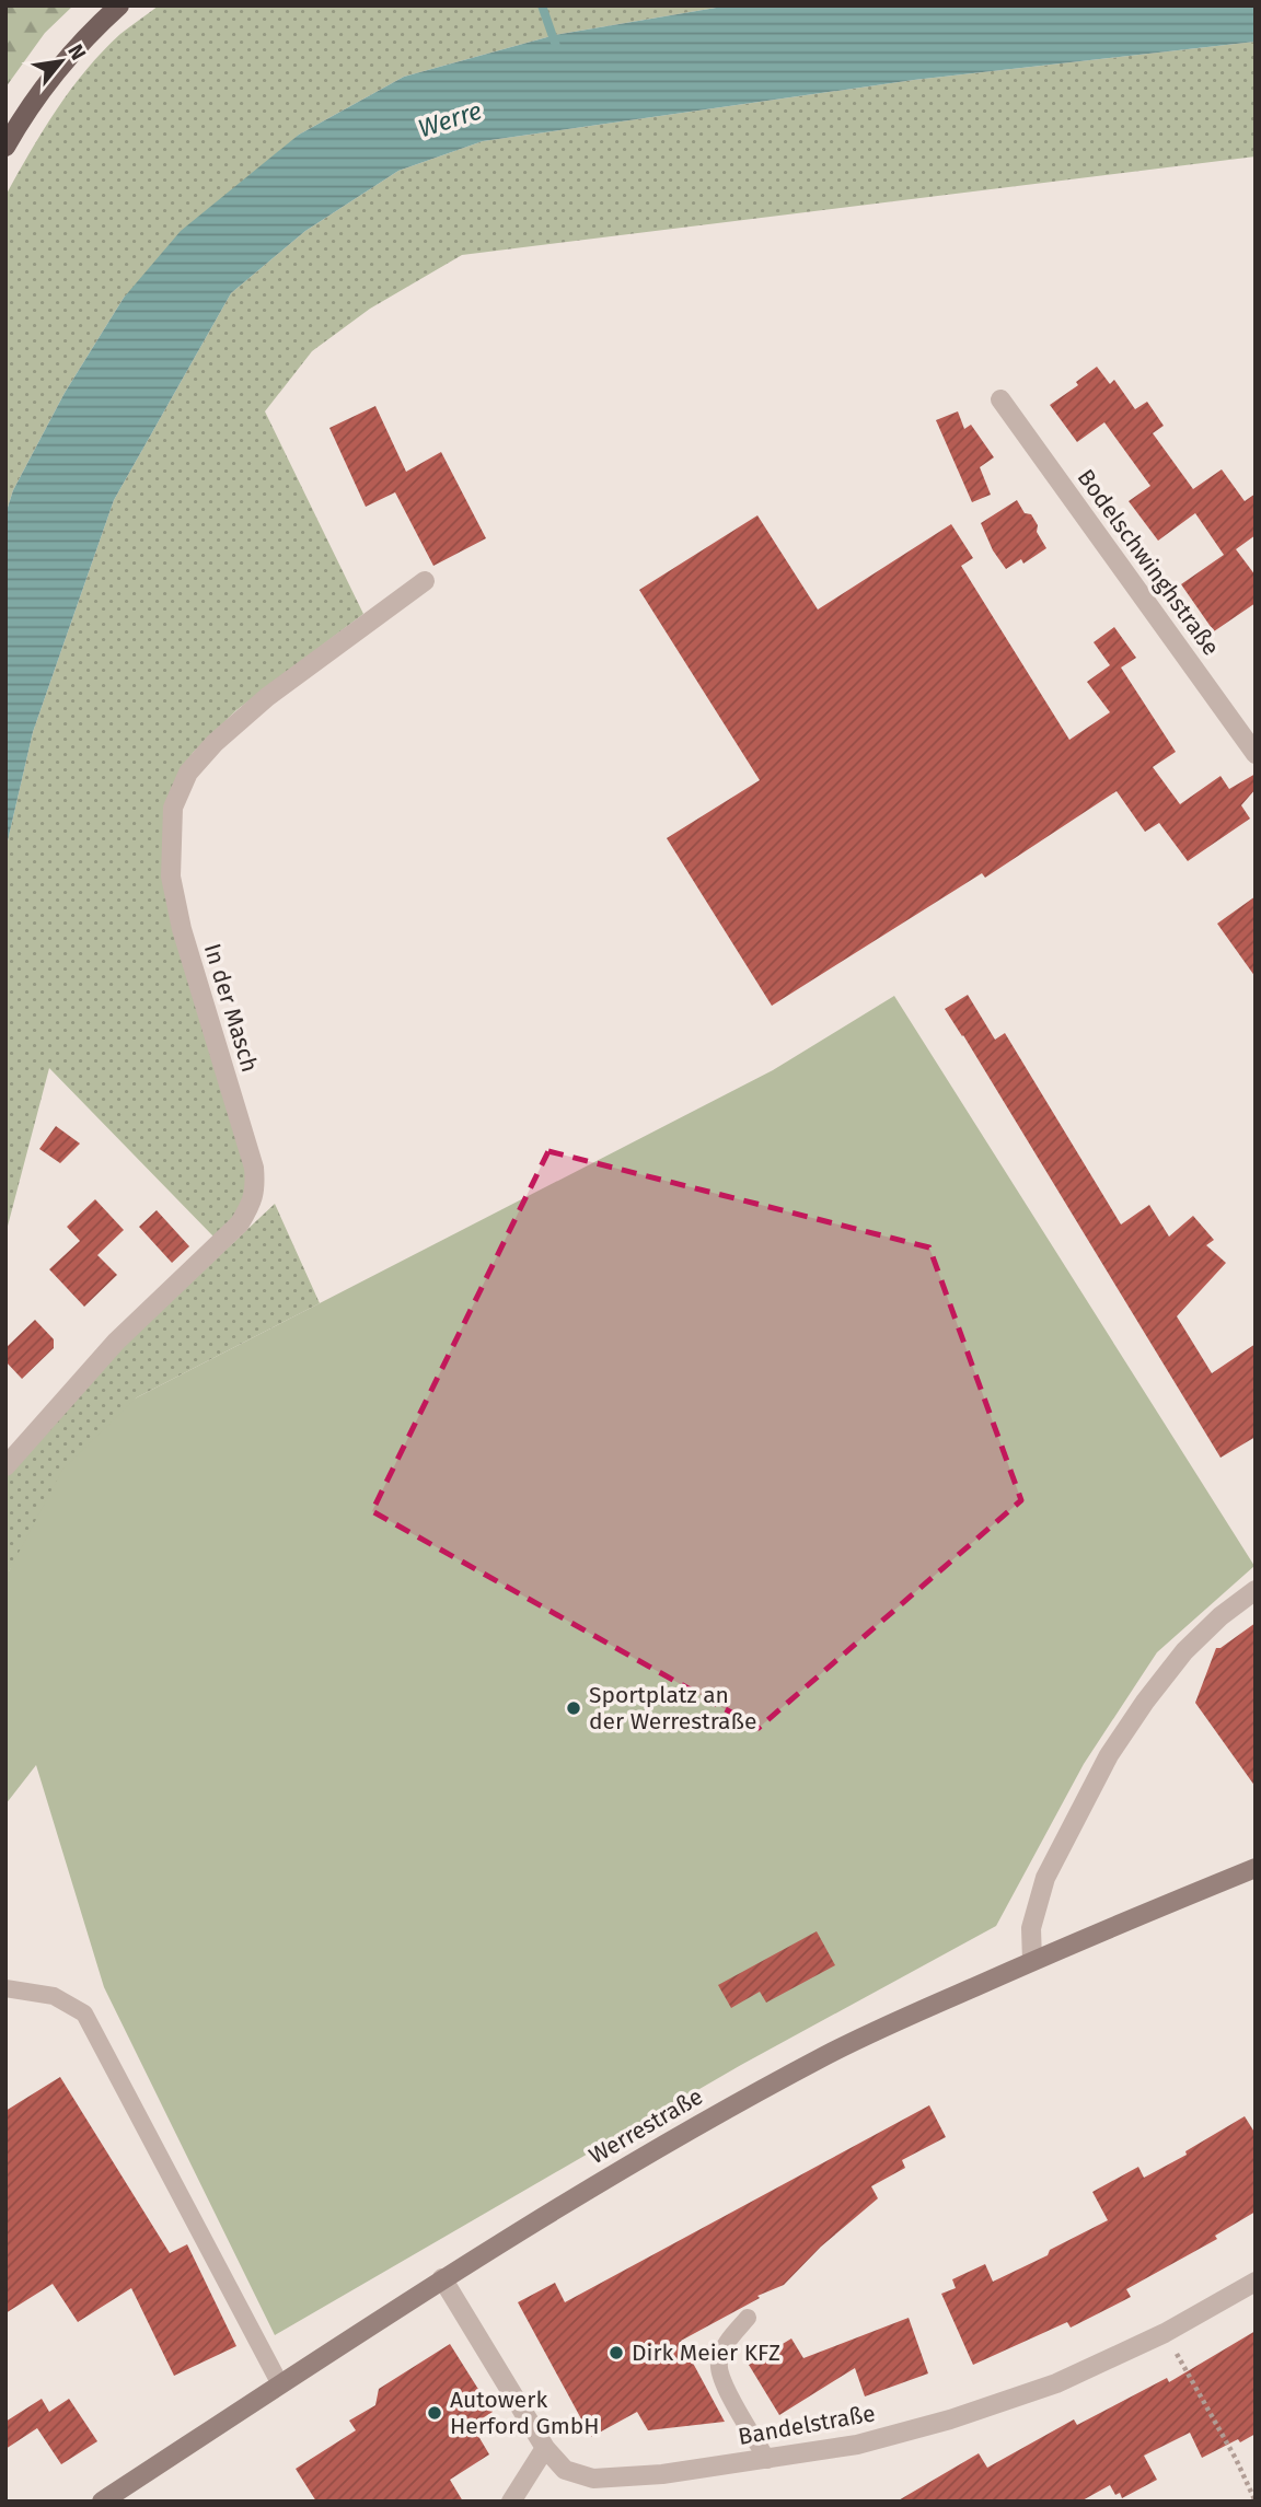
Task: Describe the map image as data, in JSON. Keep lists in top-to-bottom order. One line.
{"streets":{"main road":["Werrestraße"],"street":["Bodelschwinghstraße","In der Masch","Bandelstraße"]},"crossings":[["Werrestraße","Bandelstraße"]],"water":["Werre"],"places":["Sportplatz an der Werrestraße","Dirk Meier KFZ","Autowerk Herford GmbH"],"north":"top right"}
